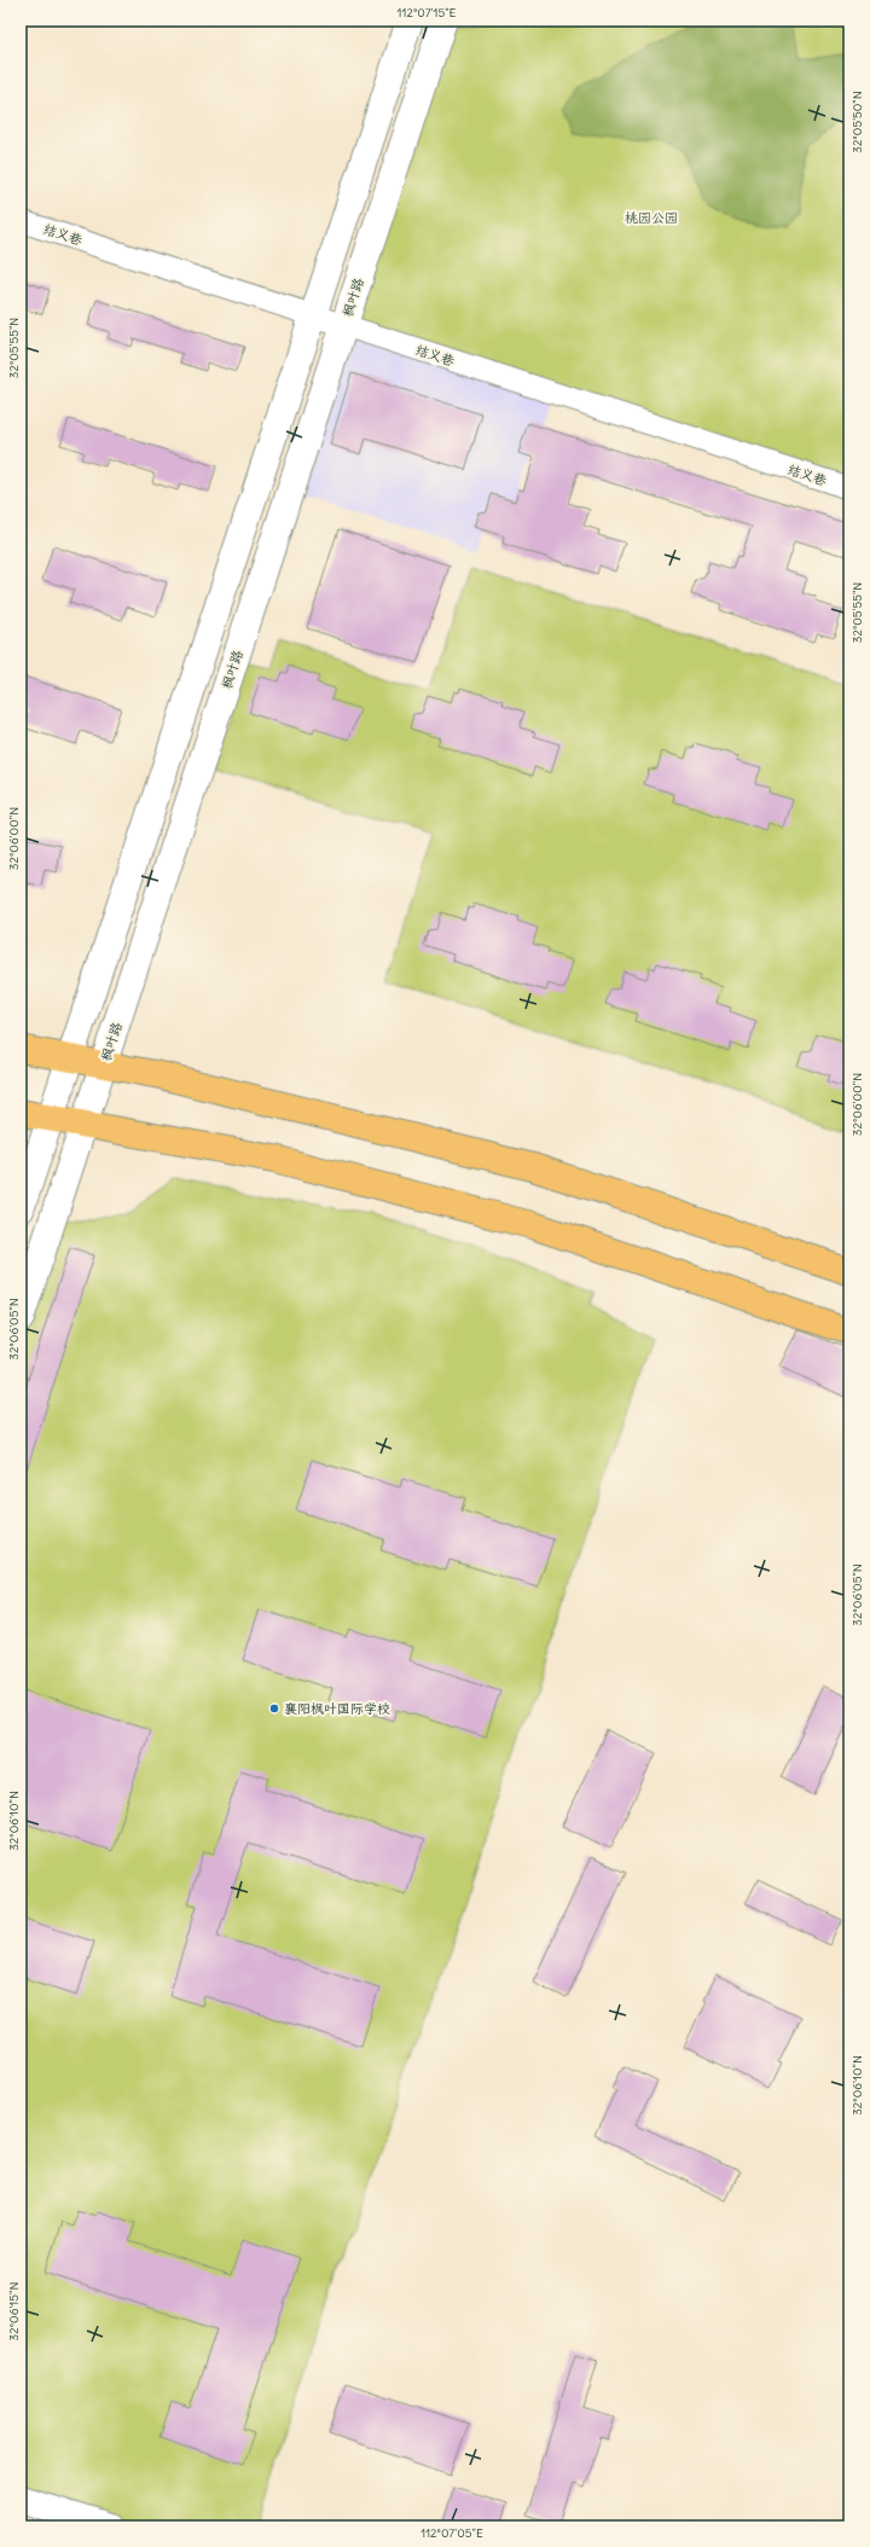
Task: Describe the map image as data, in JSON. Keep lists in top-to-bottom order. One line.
{"streets":{"street":["结义巷","枫叶路"]},"crossings":[["结义巷","枫叶路"]],"parks":["桃园公园"],"places":["襄阳枫叶国际学校"],"coordinates":["112°07'15\"E","32°05'50\"N","32°05'55\"N","32°06'00\"N","32°06'05\"N","32°06'10\"N","32°06'15\"N","112°07'05\"E"]}
